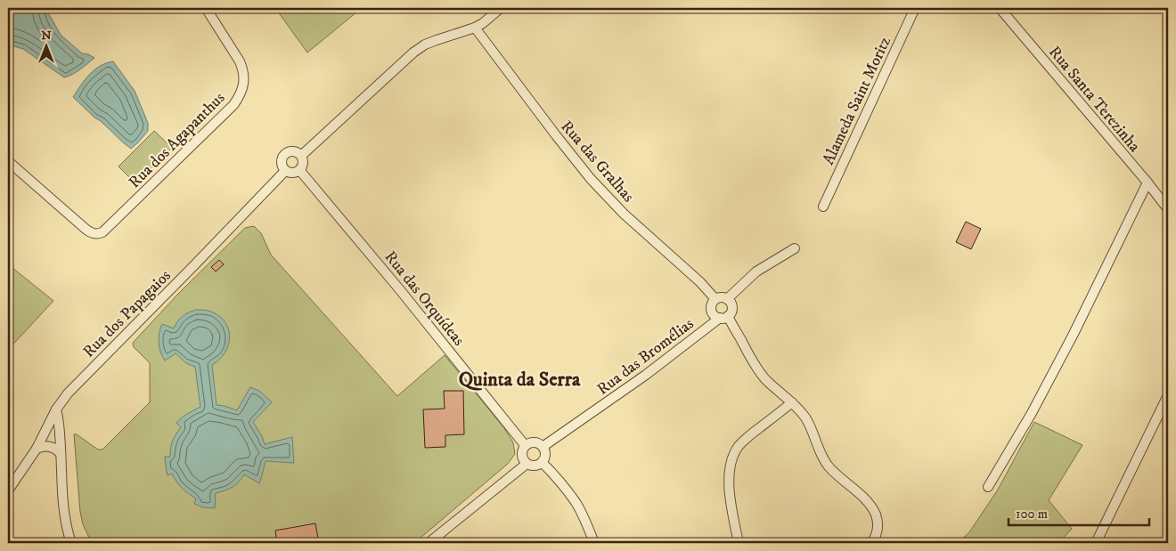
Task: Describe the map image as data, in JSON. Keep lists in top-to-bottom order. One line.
{"streets":{"street":["Rua Santa Terezinha","Alameda Saint Moritz","Rua dos Agapanthus","Rua das Gralhas","Rua das Orquídeas","Rua dos Papagaios","Rua das Bromélias"]},"crossings":[["Rua das Gralhas","Rua das Bromélias"],["Rua das Orquídeas","Rua dos Papagaios"],["Rua das Orquídeas","Rua das Bromélias"]],"districts":["Quinta da Serra"],"scale_bar":"100 m","north":"top"}
